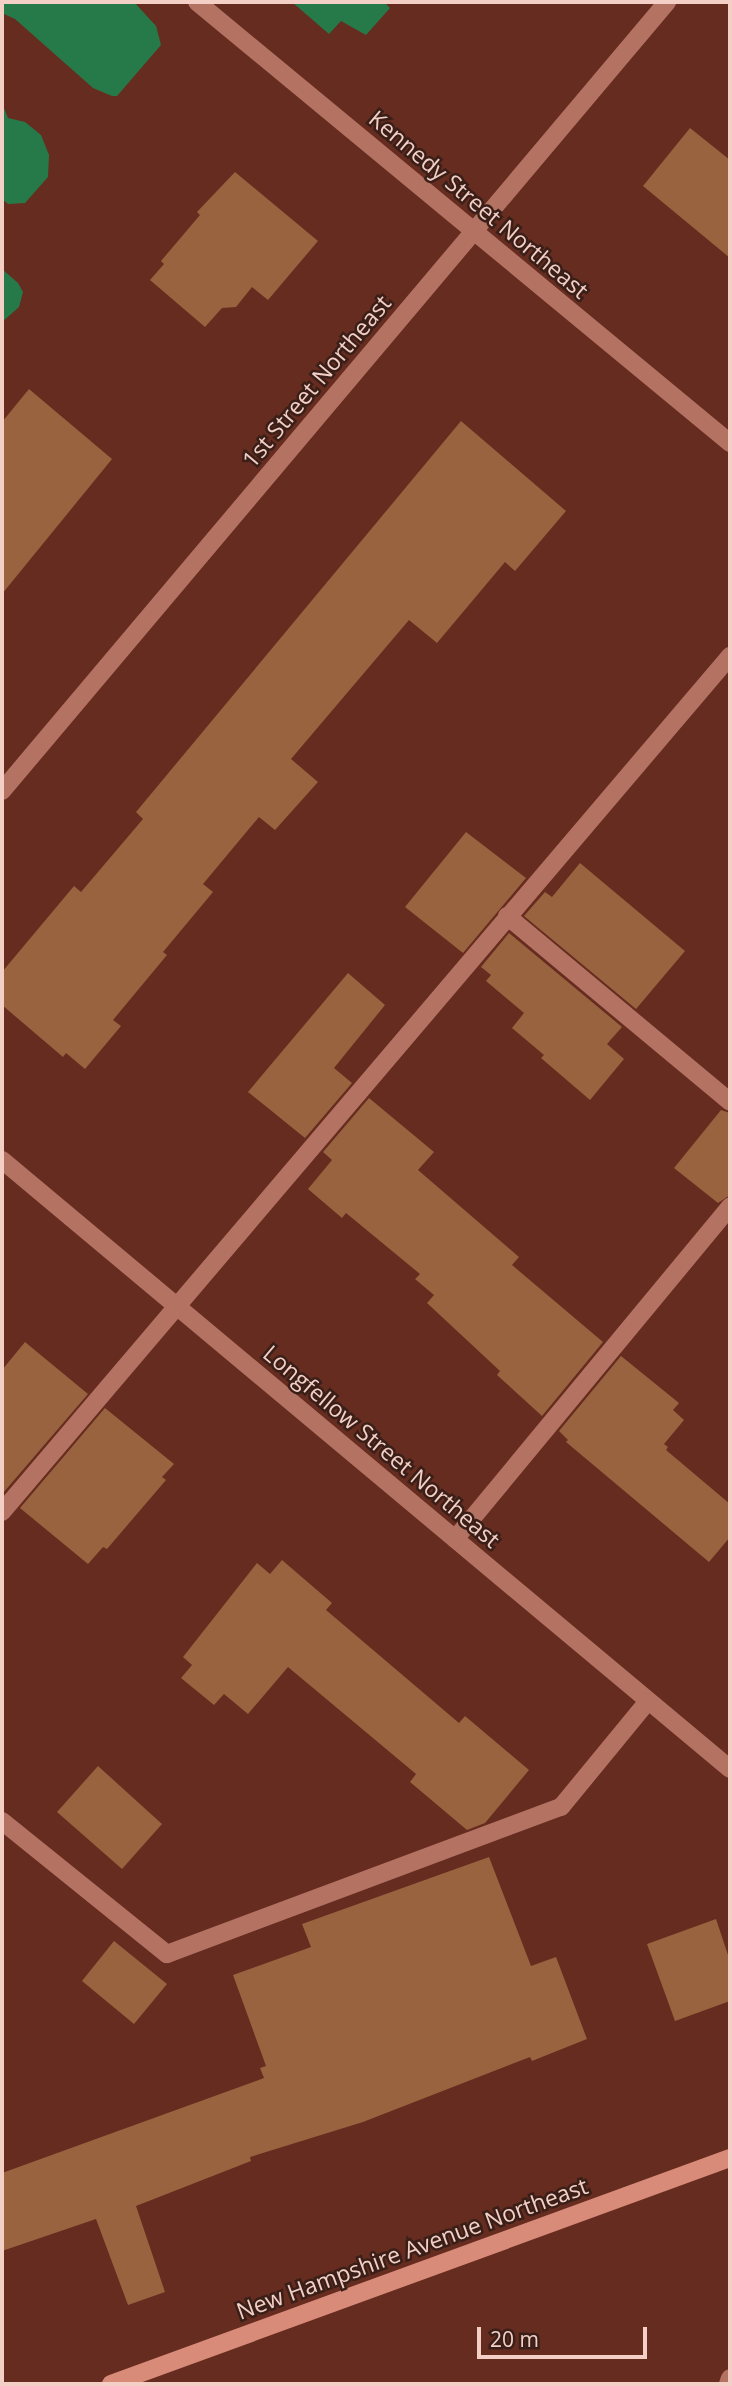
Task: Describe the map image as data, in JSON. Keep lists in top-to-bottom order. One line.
{"streets":{"main road":["New Hampshire Avenue Northeast"],"street":["Kennedy Street Northeast","1st Street Northeast","Longfellow Street Northeast"]},"crossings":[["Kennedy Street Northeast","1st Street Northeast"]],"scale_bar":"20 m"}
